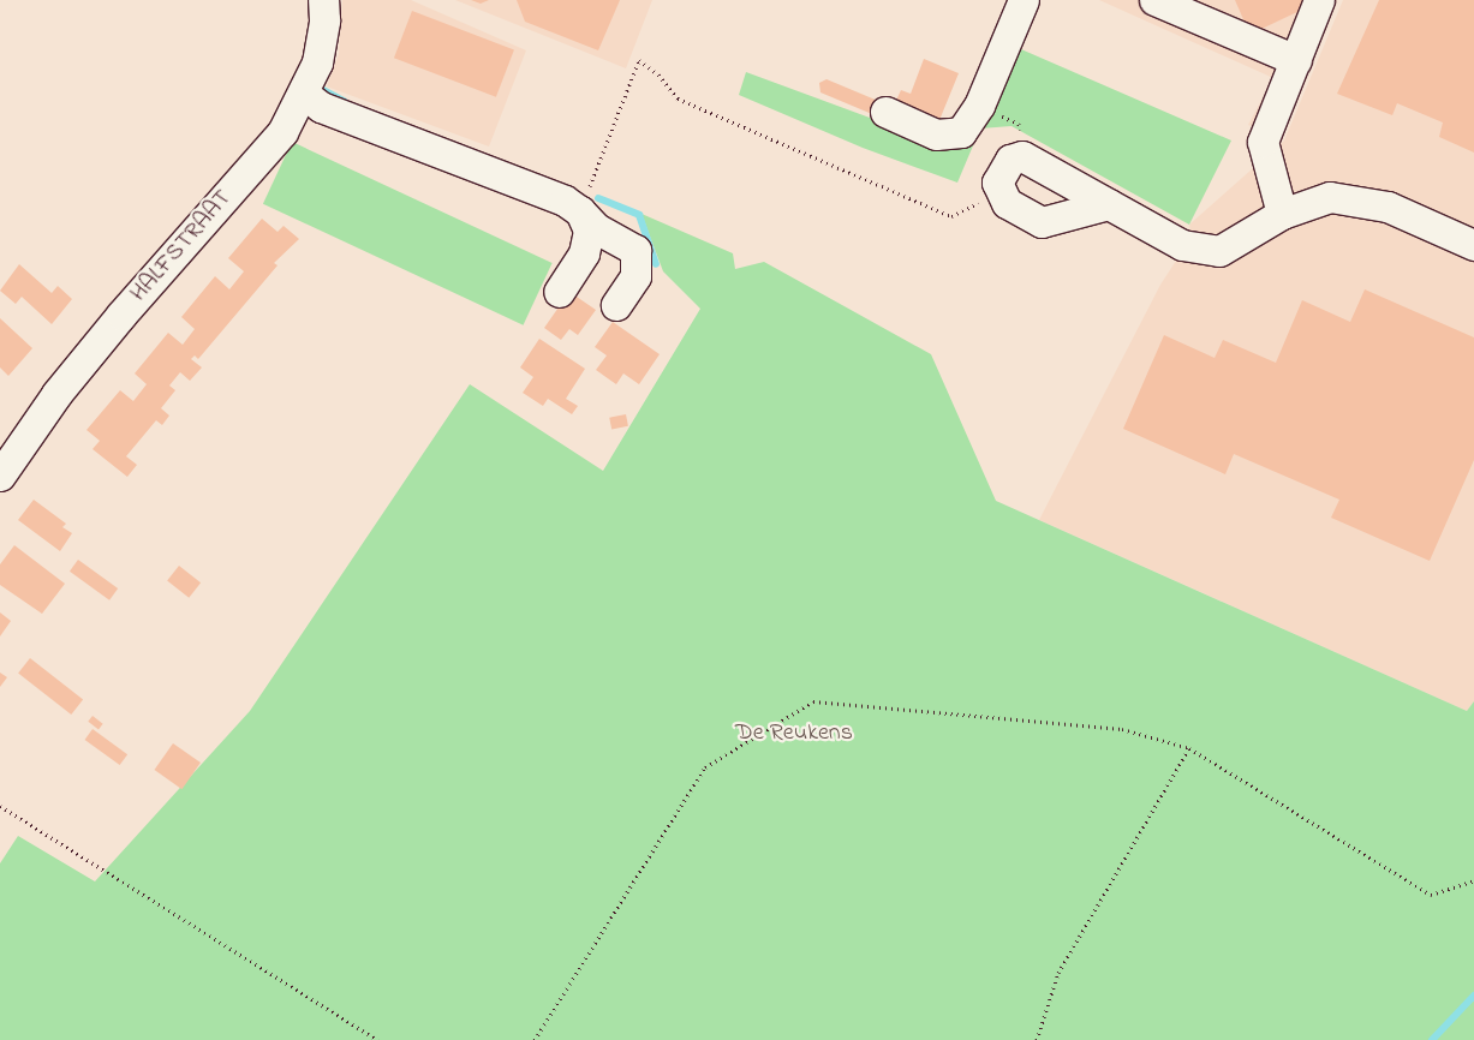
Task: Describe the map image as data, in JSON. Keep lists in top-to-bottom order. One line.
{"streets":{"street":["HALFSTRAAT"]},"parks":["De Reukens"]}
